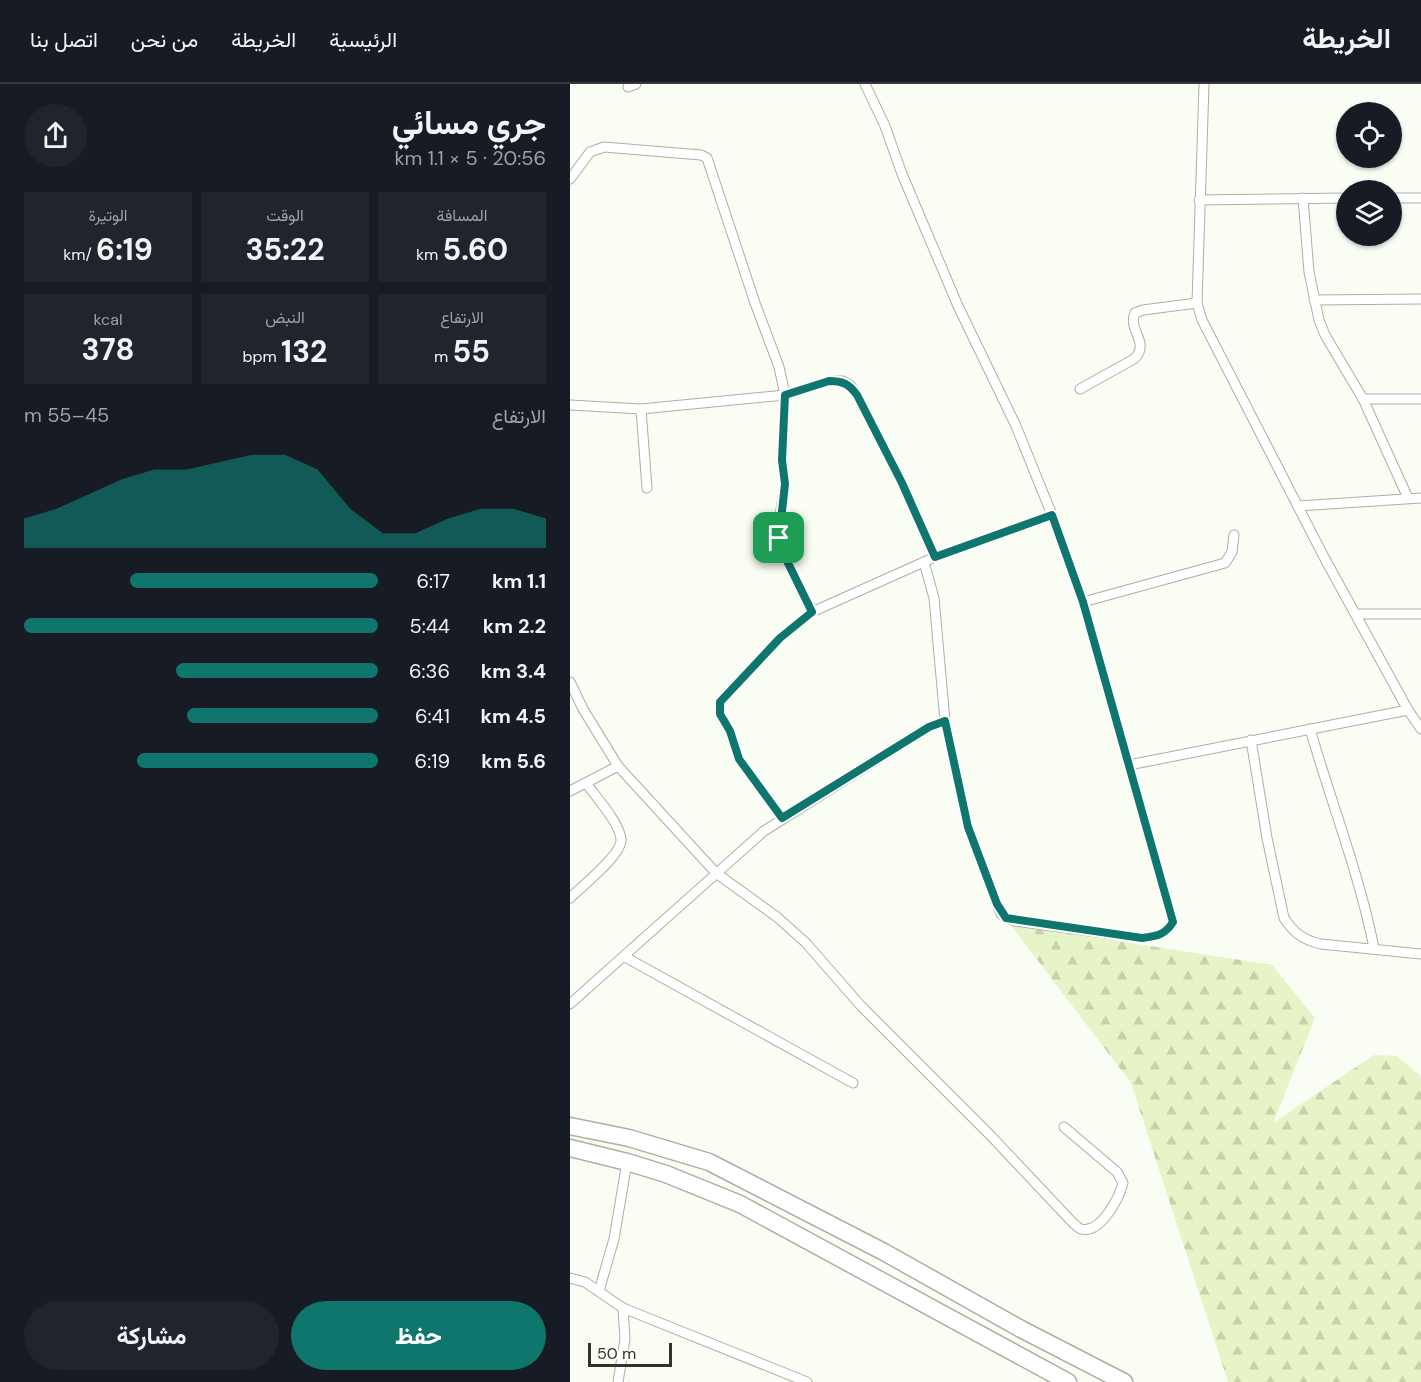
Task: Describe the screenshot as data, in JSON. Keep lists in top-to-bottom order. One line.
{"scale_bar":"50 m","page":{"header":"الخريطة","nav":["الرئيسية","الخريطة","من نحن","اتصل بنا"],"heading":["جري مسائي","20:56 · 5 × 1.1 km"],"stats":[["المسافة","5.60 km"],["الوقت","35:22"],["الوتيرة","6:19 /km"],["الارتفاع","55 m"],["النبض","132 bpm"],["kcal","378"]],"chart":["الارتفاع","45–55 m"],"list":[{"name":"1.1 km","note":"6:17"},{"name":"2.2 km","note":"5:44"},{"name":"3.4 km","note":"6:36"},{"name":"4.5 km","note":"6:41"},{"name":"5.6 km","note":"6:19"}],"buttons":["حفظ","مشاركة"],"scale":"50 m"}}
